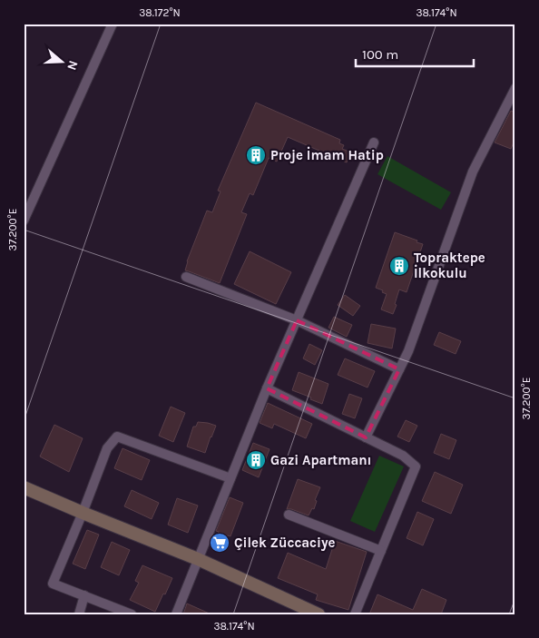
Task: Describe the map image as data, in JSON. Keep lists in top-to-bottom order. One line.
{"places":{"building":["Proje İmam Hatip","Topraktepe İlkokulu","Gazi Apartmanı"],"supermarket":["Çilek Züccaciye"]},"scale_bar":"100 m","north":"right","coordinates":["38.172°N","38.174°N","37.200°E"]}
